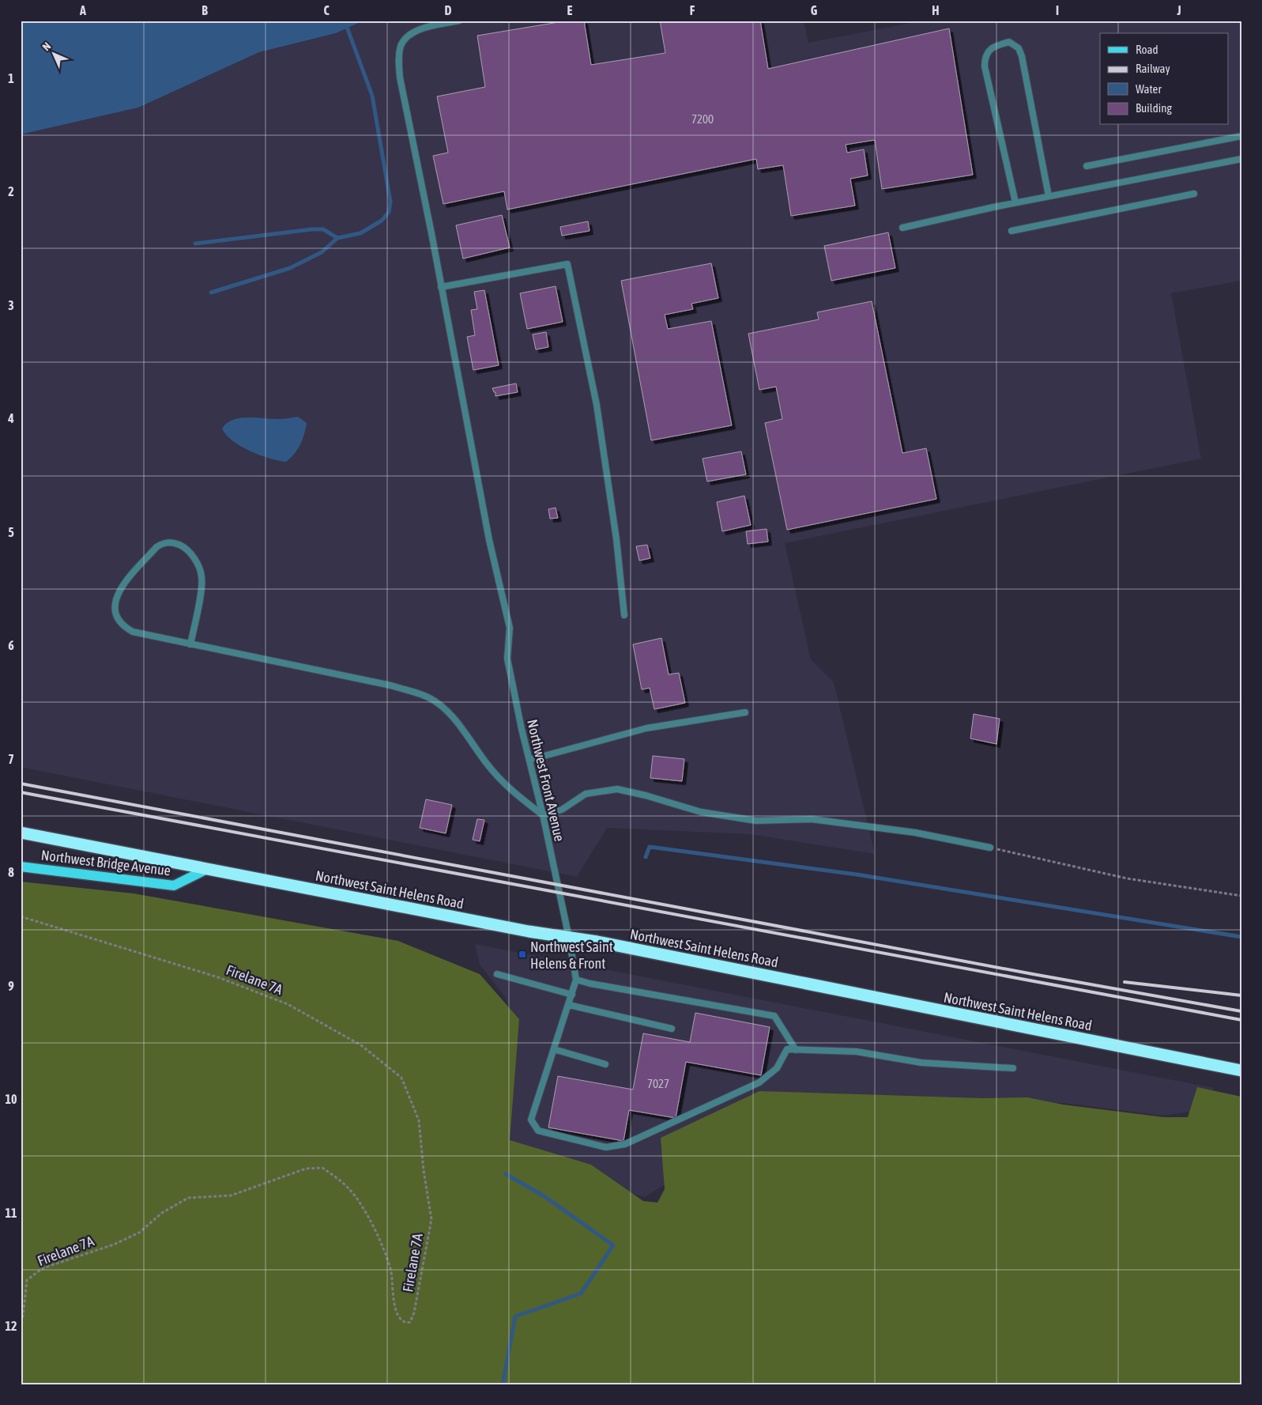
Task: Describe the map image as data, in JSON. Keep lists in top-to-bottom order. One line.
{"streets":{"highway":["Northwest Saint Helens Road"],"main road":["Northwest Bridge Avenue"],"lane":["Northwest Front Avenue"],"path":["Firelane 7A"]},"crossings":[["Northwest Front Avenue","Northwest Saint Helens Road"],["Northwest Bridge Avenue","Northwest Saint Helens Road"]],"places":{"transit":["Northwest Saint Helens & Front"]},"house_numbers":["7200","7027"],"legend":["Road","Railway","Water","Building"],"north":"top left","grid":{"columns":["A","B","C","D","E","F","G","H","I","J"],"rows":["1","2","3","4","5","6","7","8","9","10","11","12"]}}
